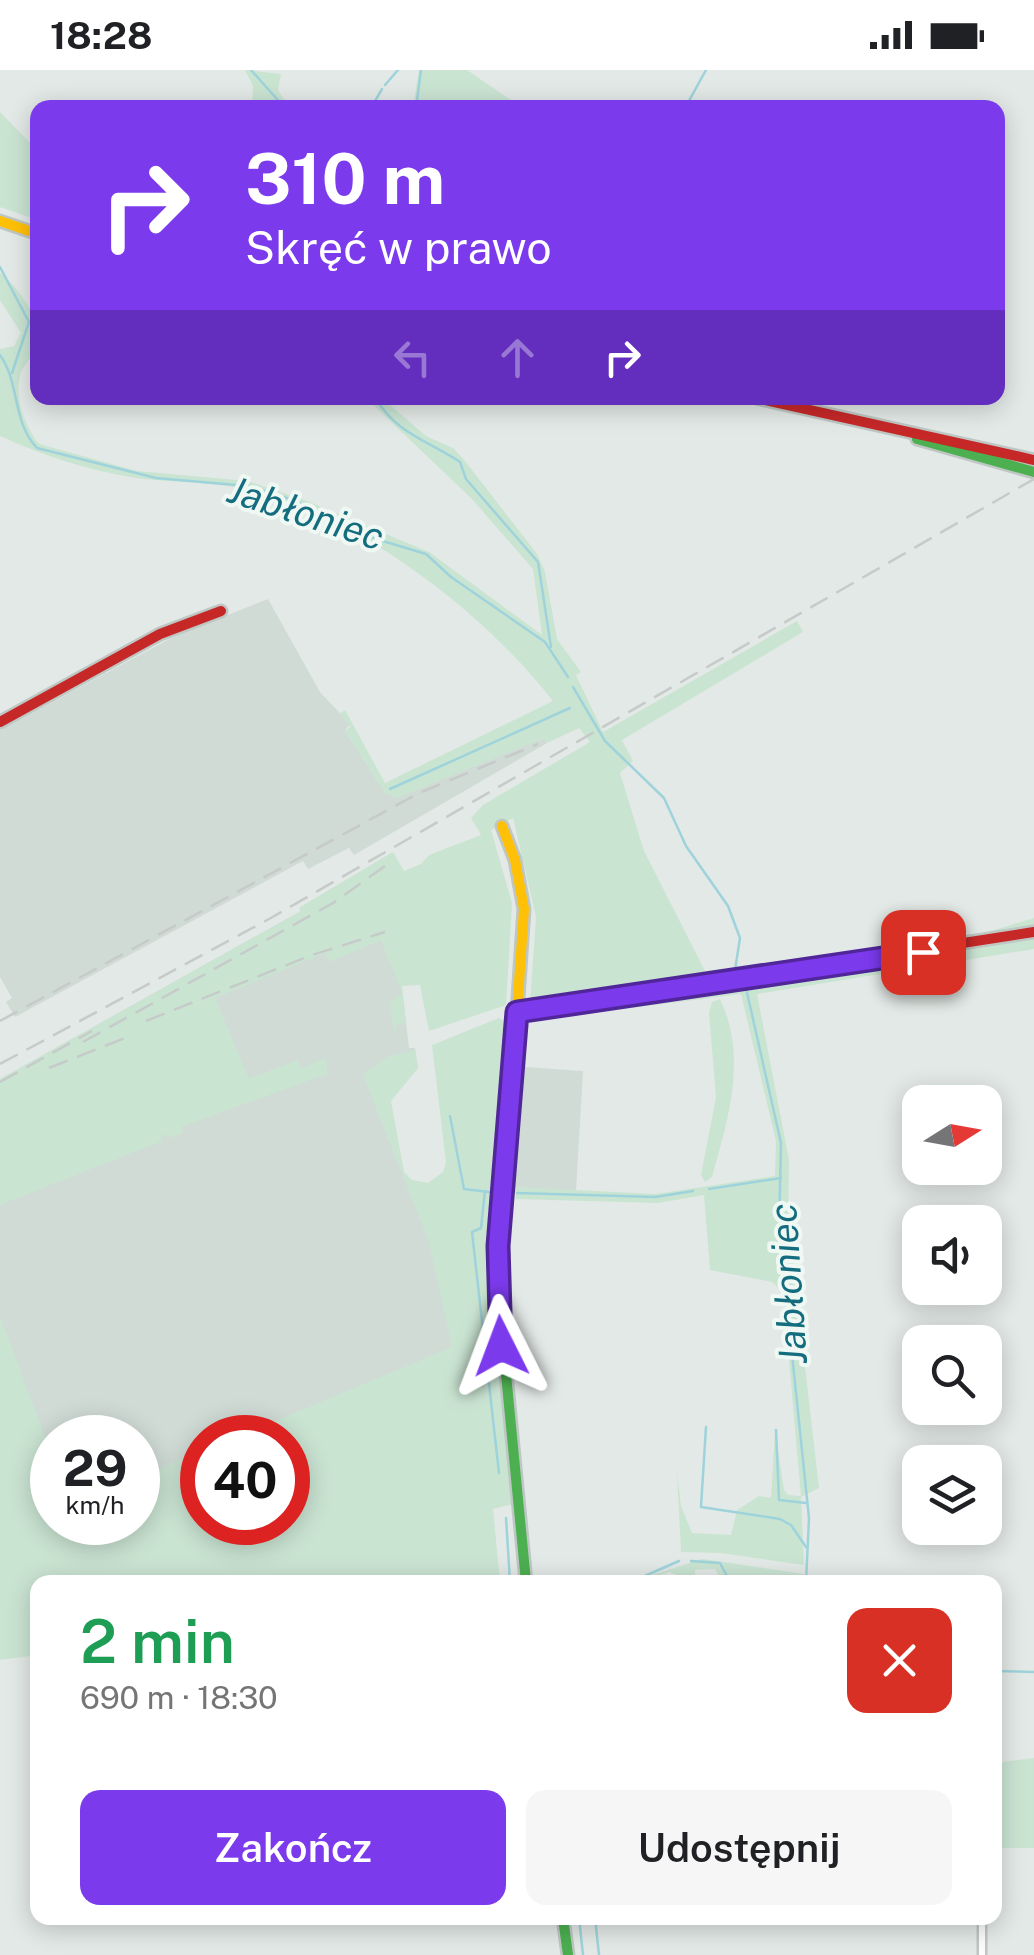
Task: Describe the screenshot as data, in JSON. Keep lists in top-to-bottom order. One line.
{"water":["Jabłoniec"],"north":"right","page":{"status":"18:28","turn":["310 m","Skręć w prawo"],"speed":"29 km/h","limit":"40","heading":["2 min","690 m · 18:30"],"buttons":["Zakończ","Udostępnij"]}}
